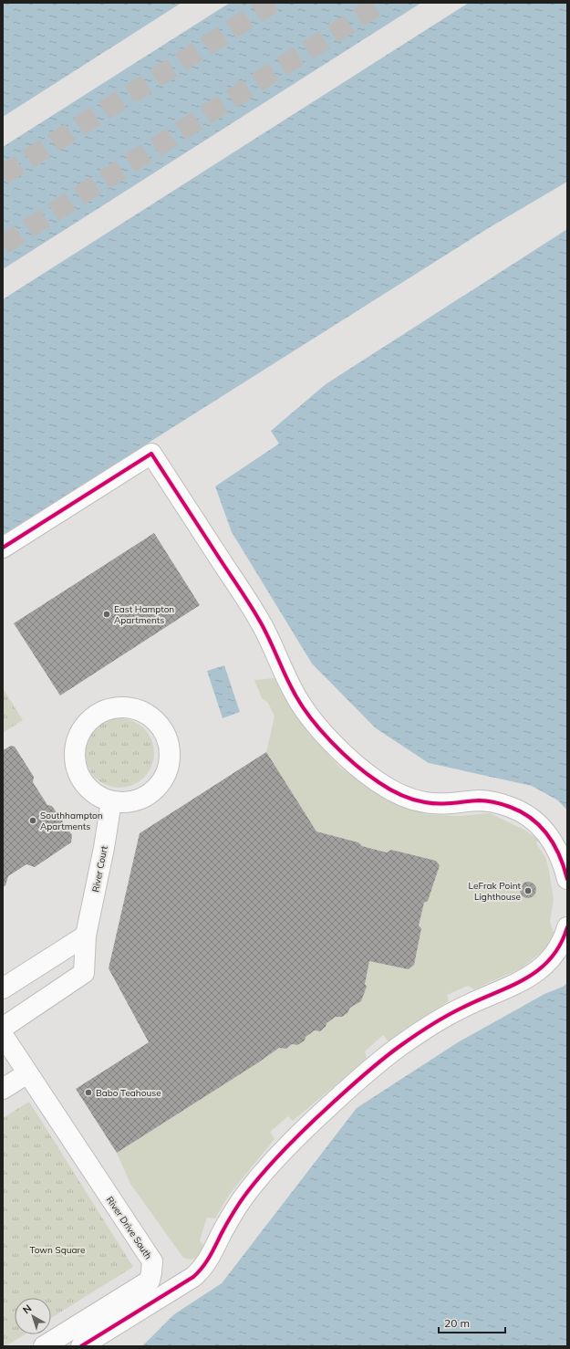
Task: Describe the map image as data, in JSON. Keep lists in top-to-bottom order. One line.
{"streets":{"street":["River Court","River Drive South"]},"parks":["Town Square"],"places":["East Hampton Apartments","Southhampton Apartments","LeFrak Point Lighthouse","Babo Teahouse"],"scale_bar":"20 m","north":"top left"}
